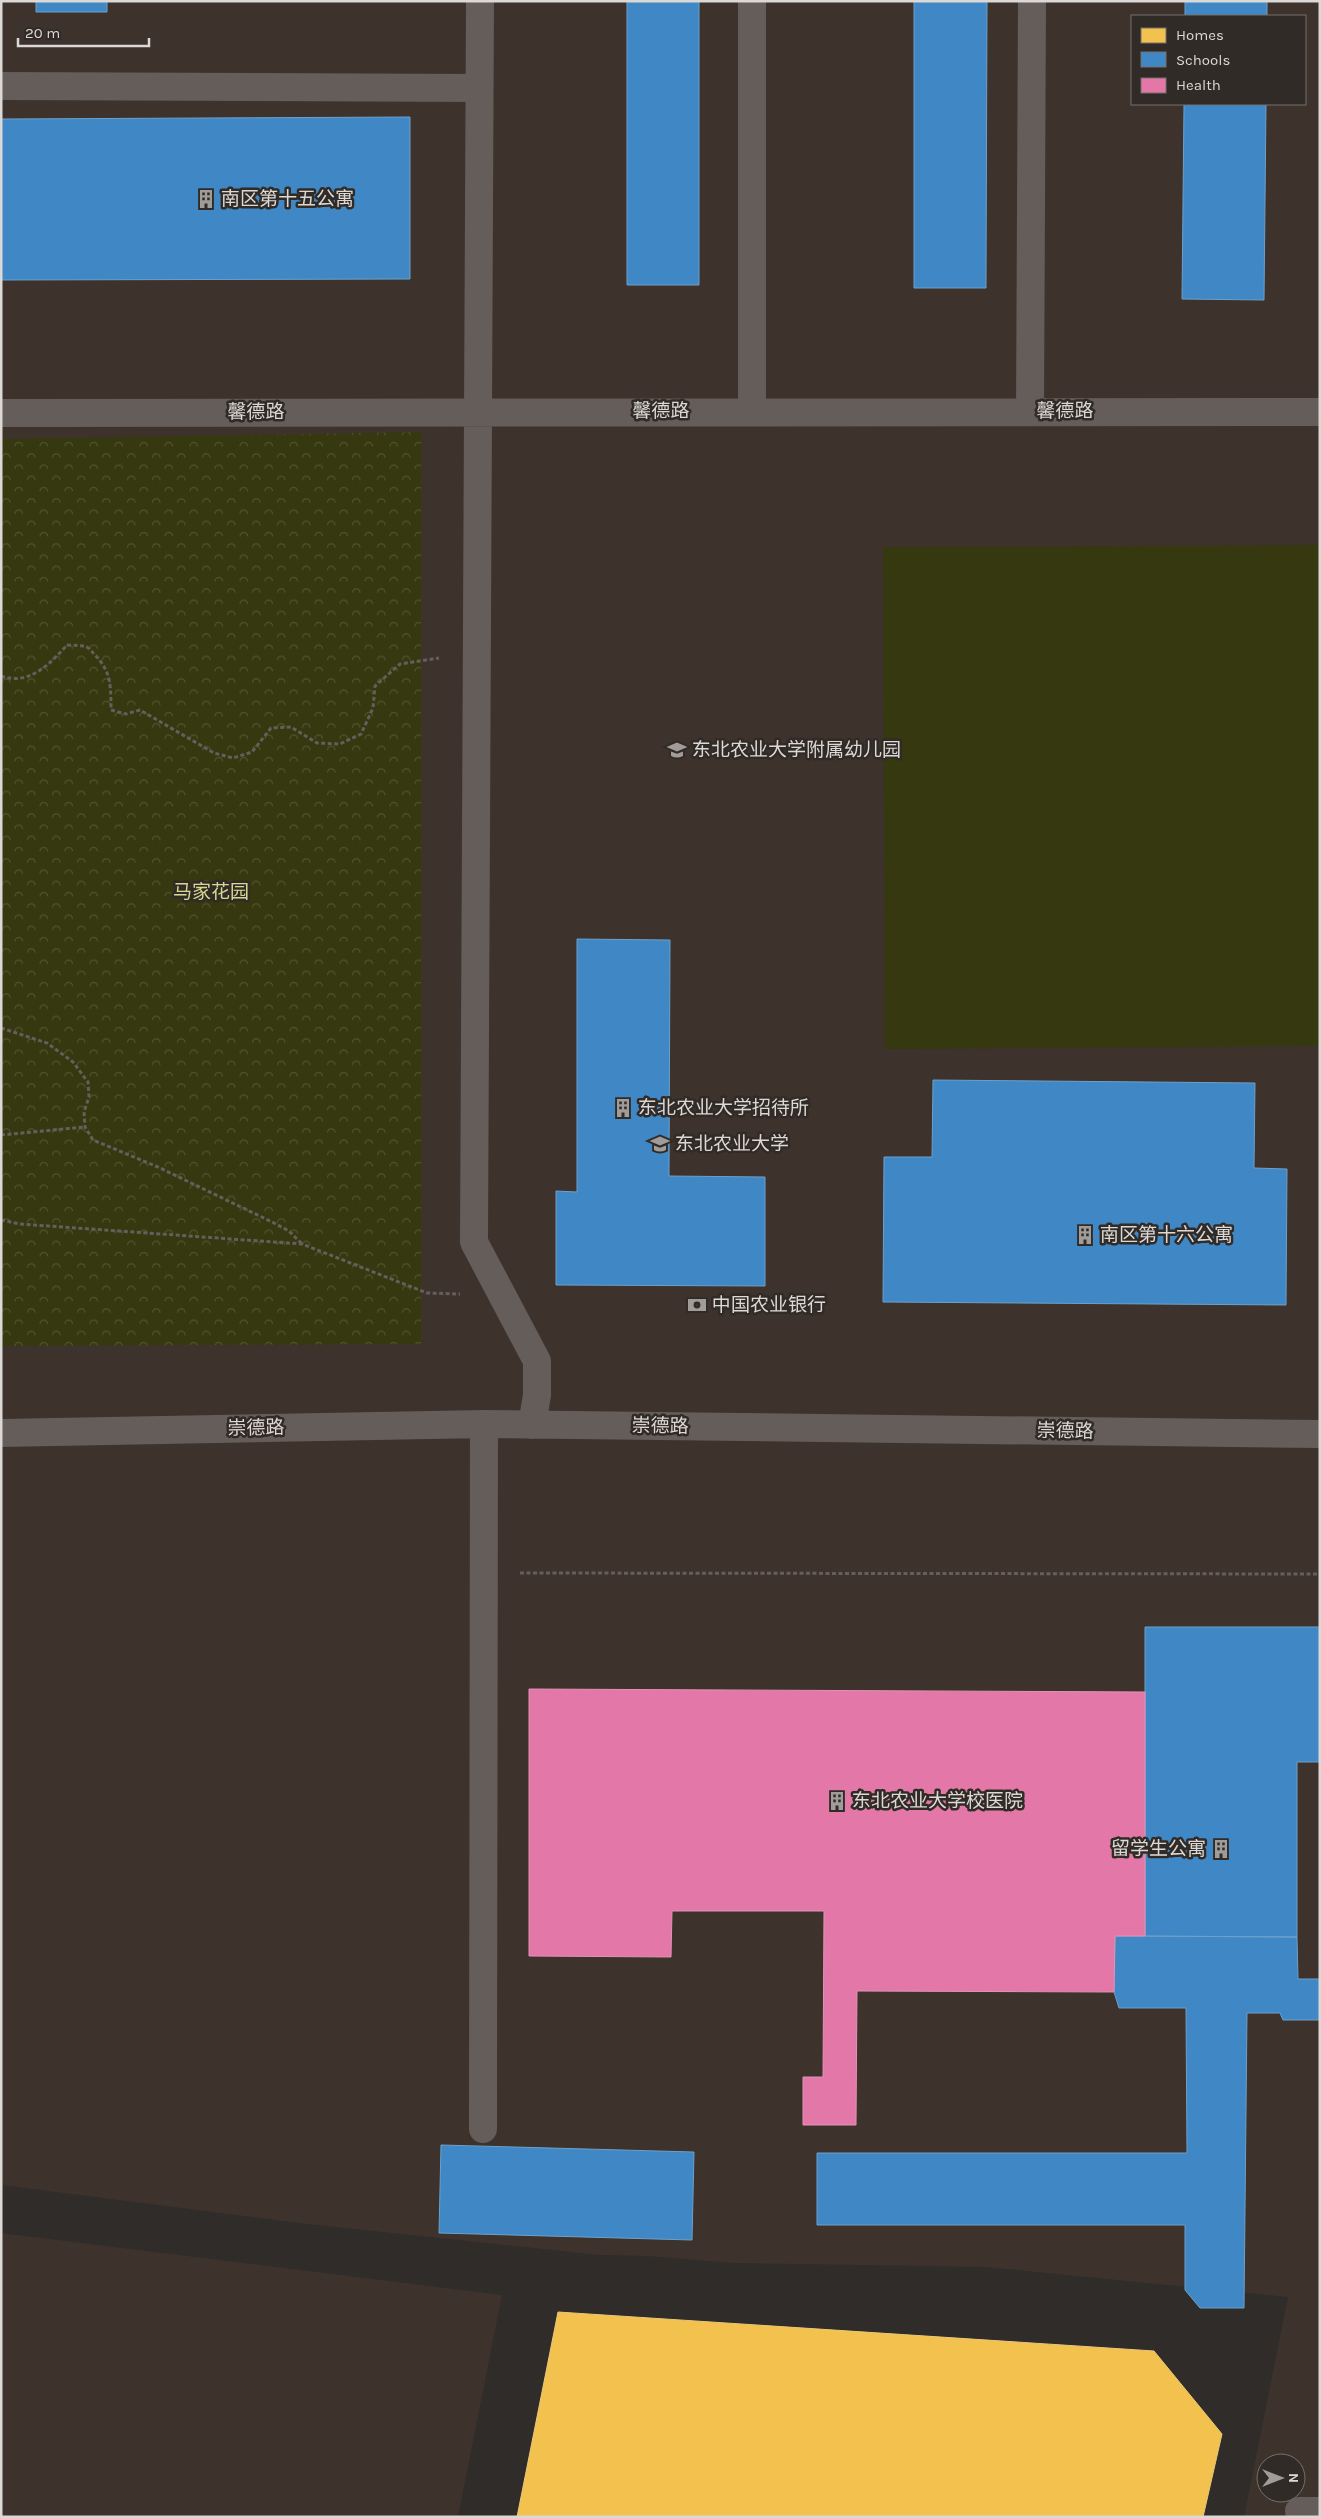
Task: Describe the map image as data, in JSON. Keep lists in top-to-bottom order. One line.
{"streets":{"street":["馨德路","崇德路"]},"parks":["马家花园"],"places":{"building":["南区第十五公寓","东北农业大学招待所","南区第十六公寓","东北农业大学校医院","留学生公寓"],"school or university":["东北农业大学附属幼儿园","东北农业大学"],"bank":["中国农业银行"]},"legend":["Homes","Schools","Health"],"scale_bar":"20 m","north":"right"}
